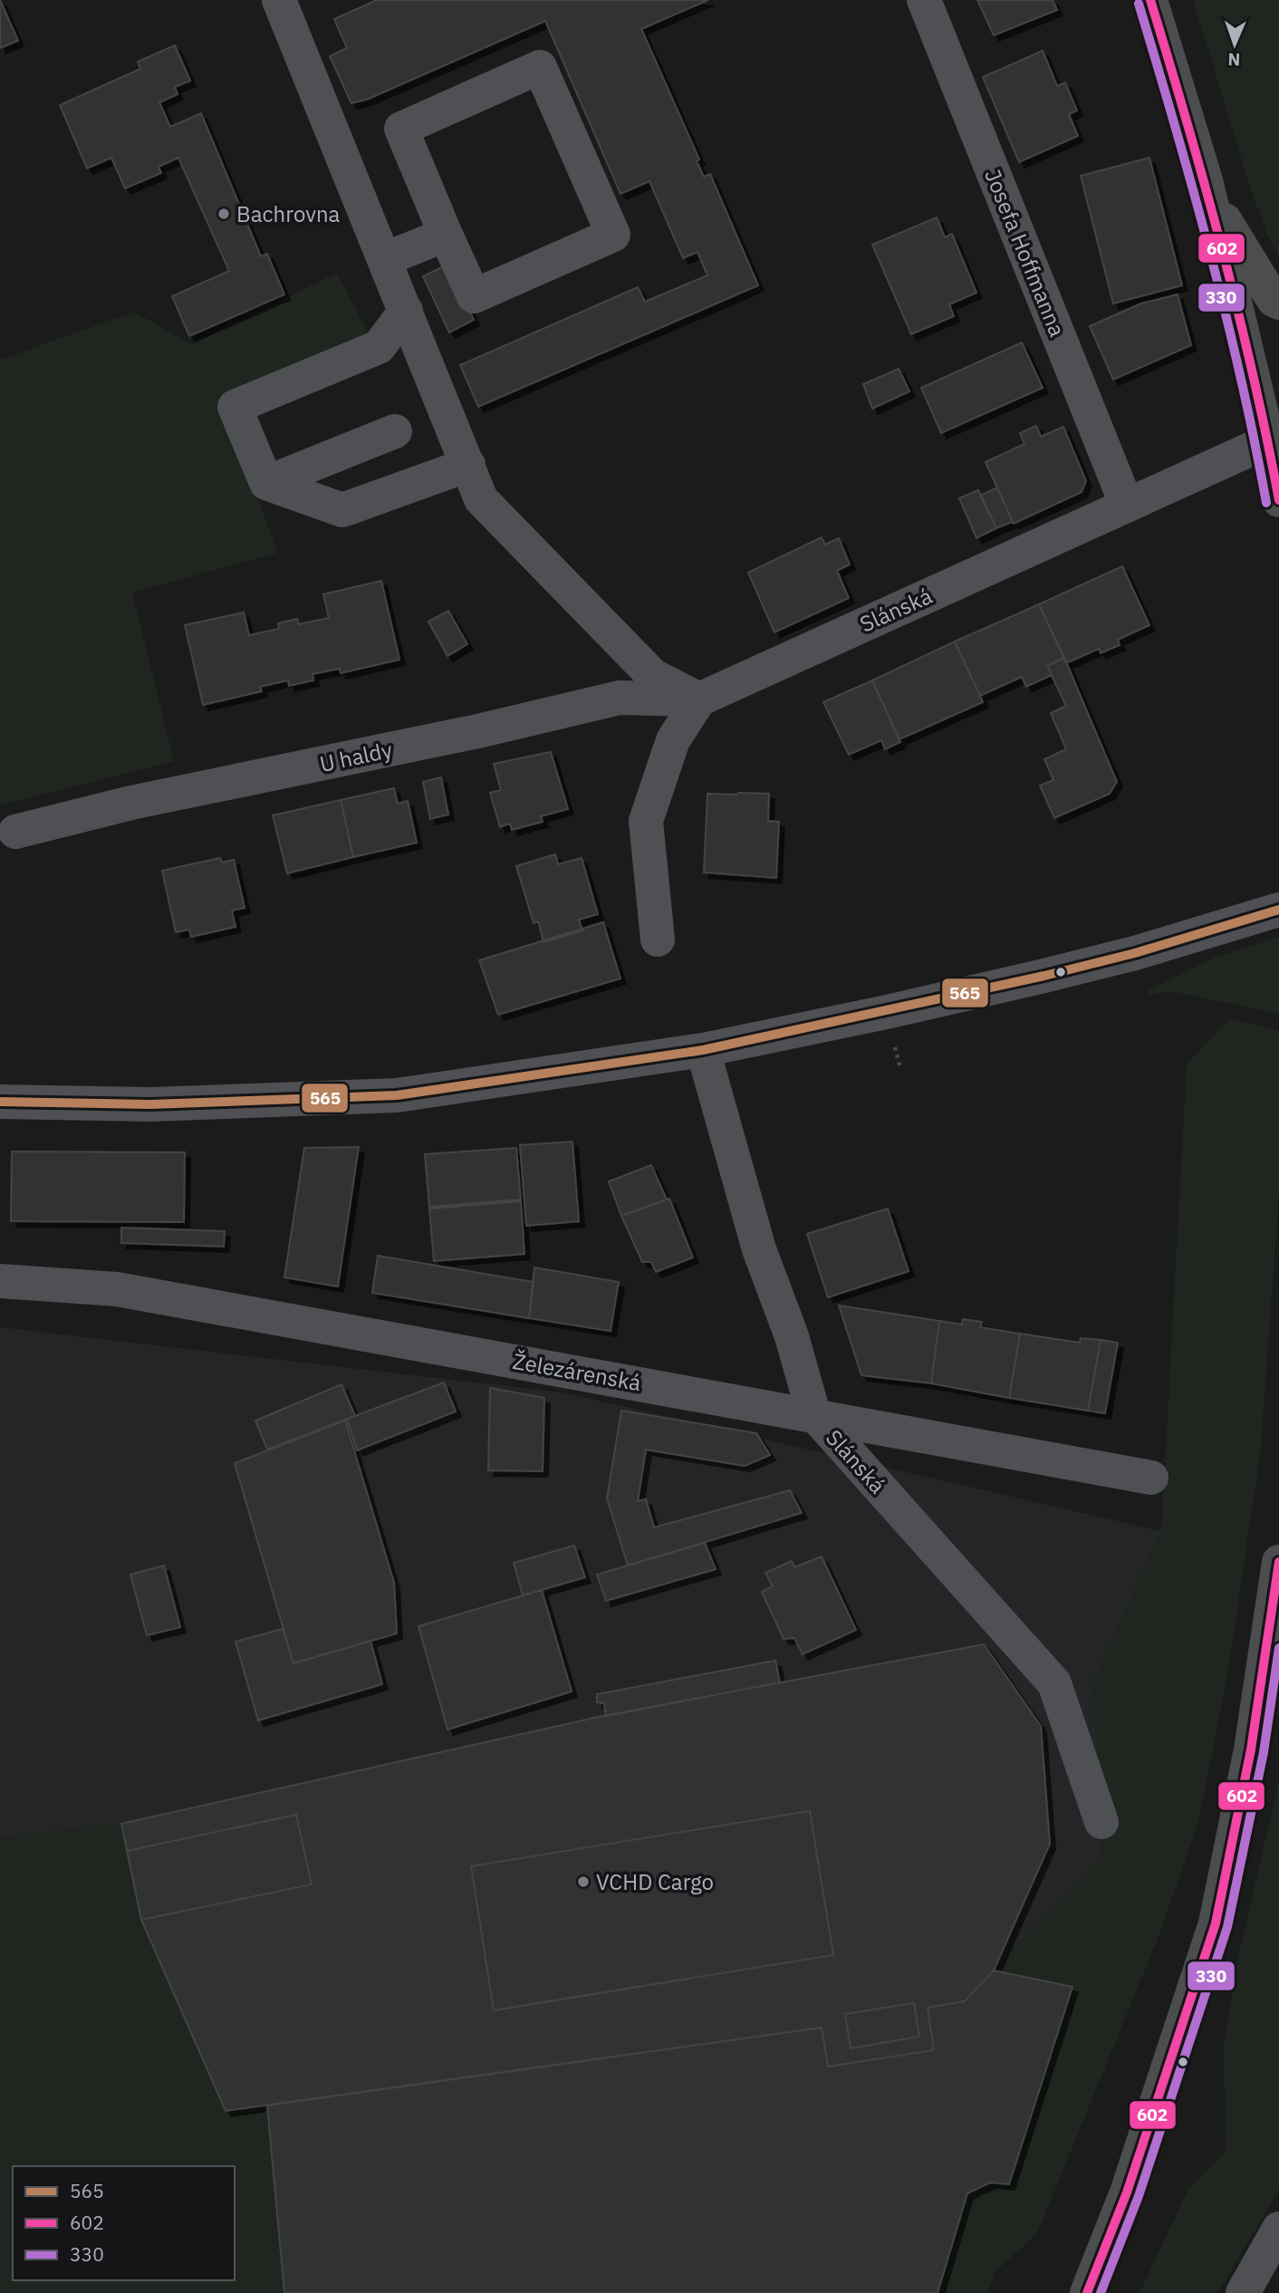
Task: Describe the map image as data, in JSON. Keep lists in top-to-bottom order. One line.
{"streets":{"street":["Josefa Hoffmanna","Slánská","U haldy","Železárenská"]},"crossings":[["Josefa Hoffmanna","Slánská"],["Slánská","U haldy"],["Slánská","Železárenská"]],"places":["Bachrovna","VCHD Cargo"],"lines":["transit line 602","transit line 330","transit line 565"],"legend":["565","602","330"],"north":"bottom"}
